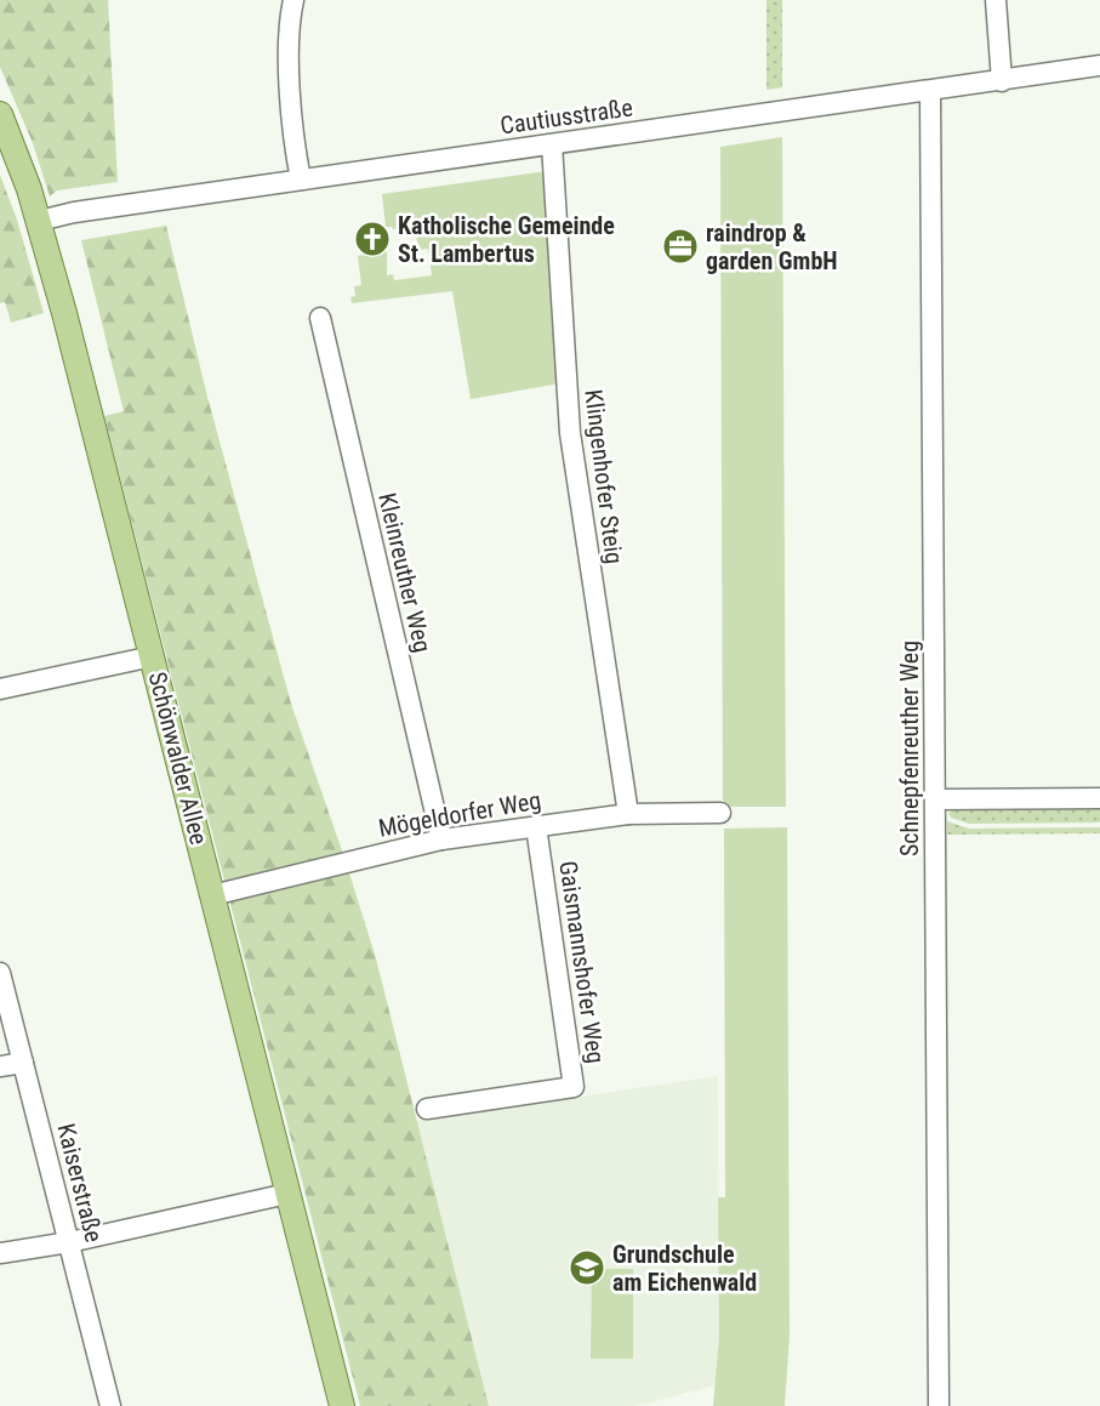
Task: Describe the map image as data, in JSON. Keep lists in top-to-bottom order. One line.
{"streets":{"main road":["Schönwalder Allee"],"street":["Cautiusstraße","Klingenhofer Steig","Kleinreuther Weg","Schnepfenreuther Weg","Mögeldorfer Weg","Gaismannshofer Weg","Kaiserstraße"]},"crossings":[["Cautiusstraße","Klingenhofer Steig"],["Cautiusstraße","Schnepfenreuther Weg"],["Cautiusstraße","Schönwalder Allee"],["Klingenhofer Steig","Mögeldorfer Weg"],["Kleinreuther Weg","Mögeldorfer Weg"],["Schönwalder Allee","Mögeldorfer Weg"],["Mögeldorfer Weg","Gaismannshofer Weg"]],"places":{"church":["Katholische Gemeinde St. Lambertus"],"office":["raindrop & garden GmbH"],"school or university":["Grundschule am Eichenwald"]}}
